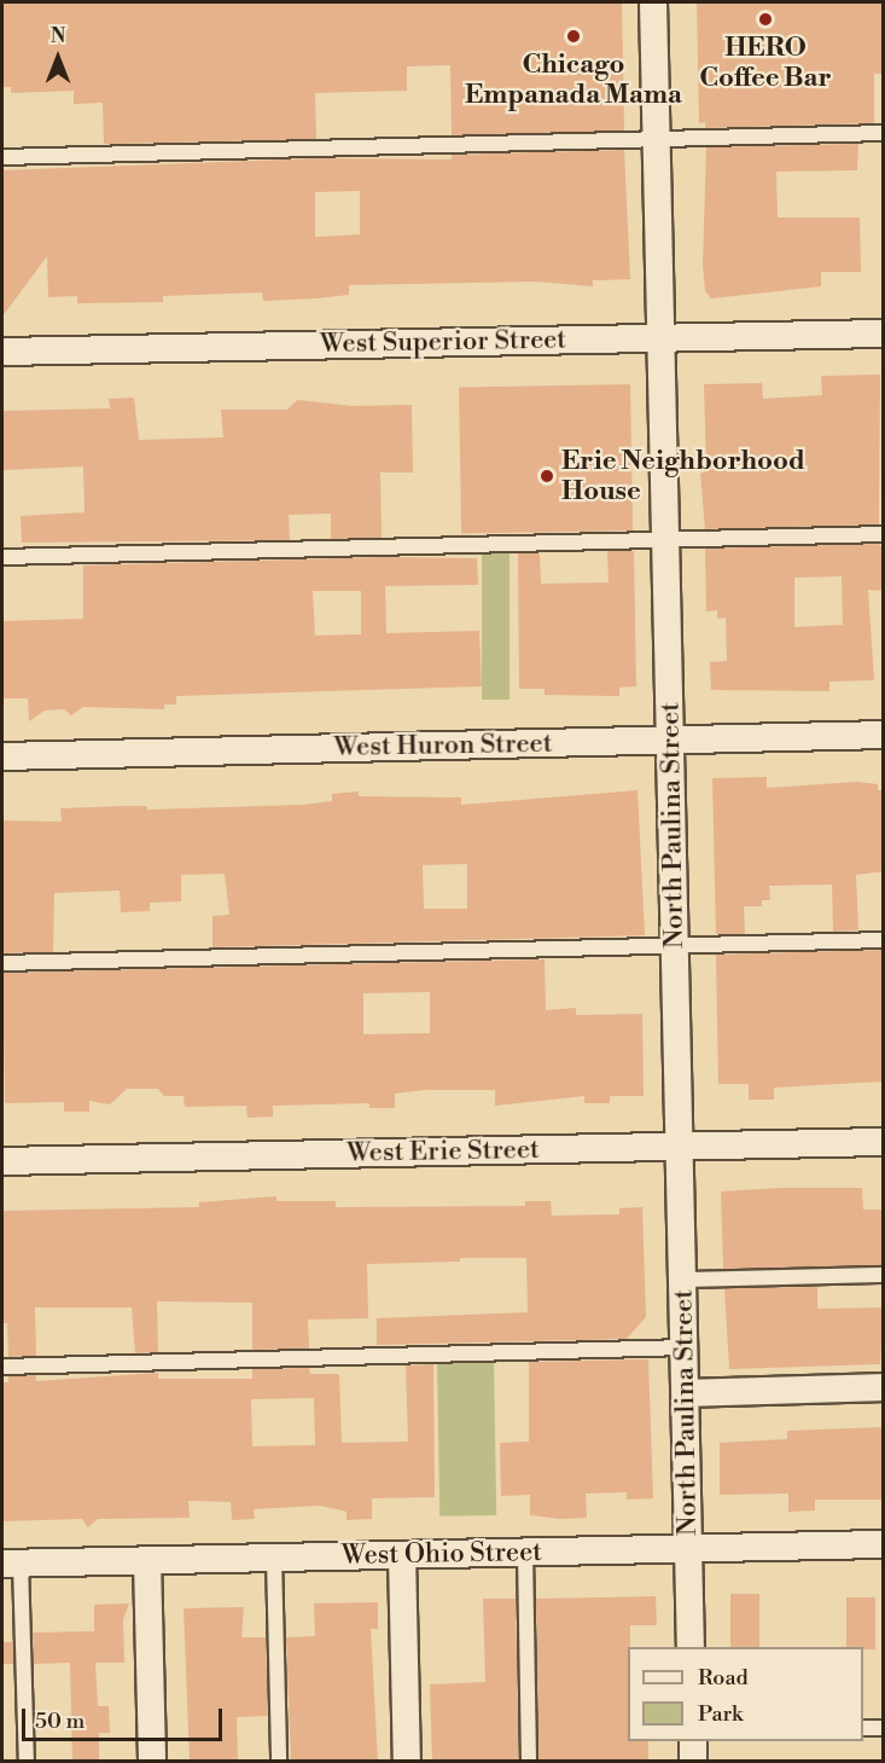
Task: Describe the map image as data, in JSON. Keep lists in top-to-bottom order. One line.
{"streets":{"street":["West Superior Street","West Huron Street","North Paulina Street","West Erie Street","West Ohio Street"]},"crossings":[["West Superior Street","North Paulina Street"],["West Huron Street","North Paulina Street"],["North Paulina Street","West Erie Street"],["North Paulina Street","West Ohio Street"]],"places":["HERO Coffee Bar","Chicago Empanada Mama","Erie Neighborhood House"],"legend":["Road","Park"],"scale_bar":"50 m","north":"top"}
